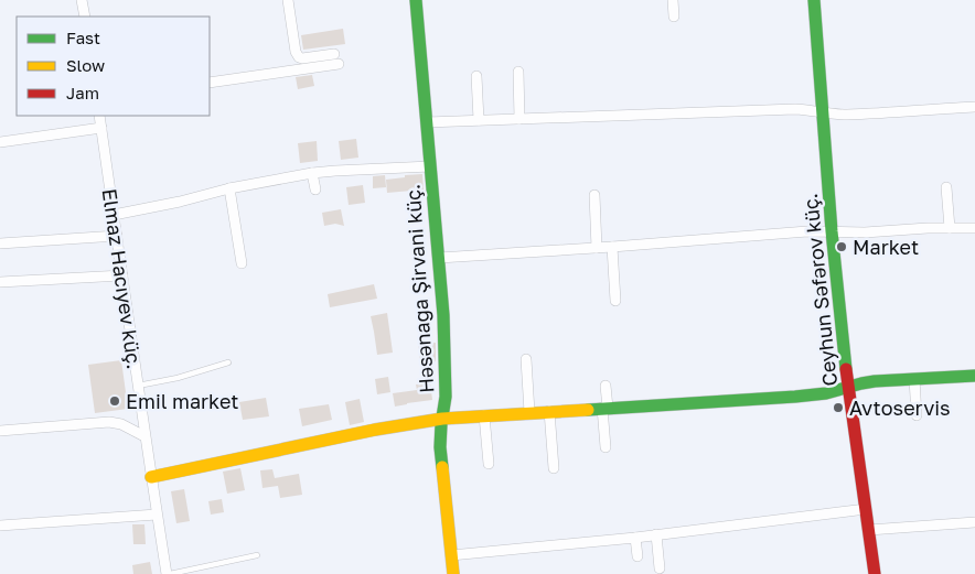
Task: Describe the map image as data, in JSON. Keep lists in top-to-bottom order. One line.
{"streets":{"street":["Elmaz Hacıyev küç.","Həsənağa Şirvani küç.","Ceyhun Səfərov küç."]},"places":["Market","Emil market","Avtoservis"],"legend":["Fast","Slow","Jam"]}
